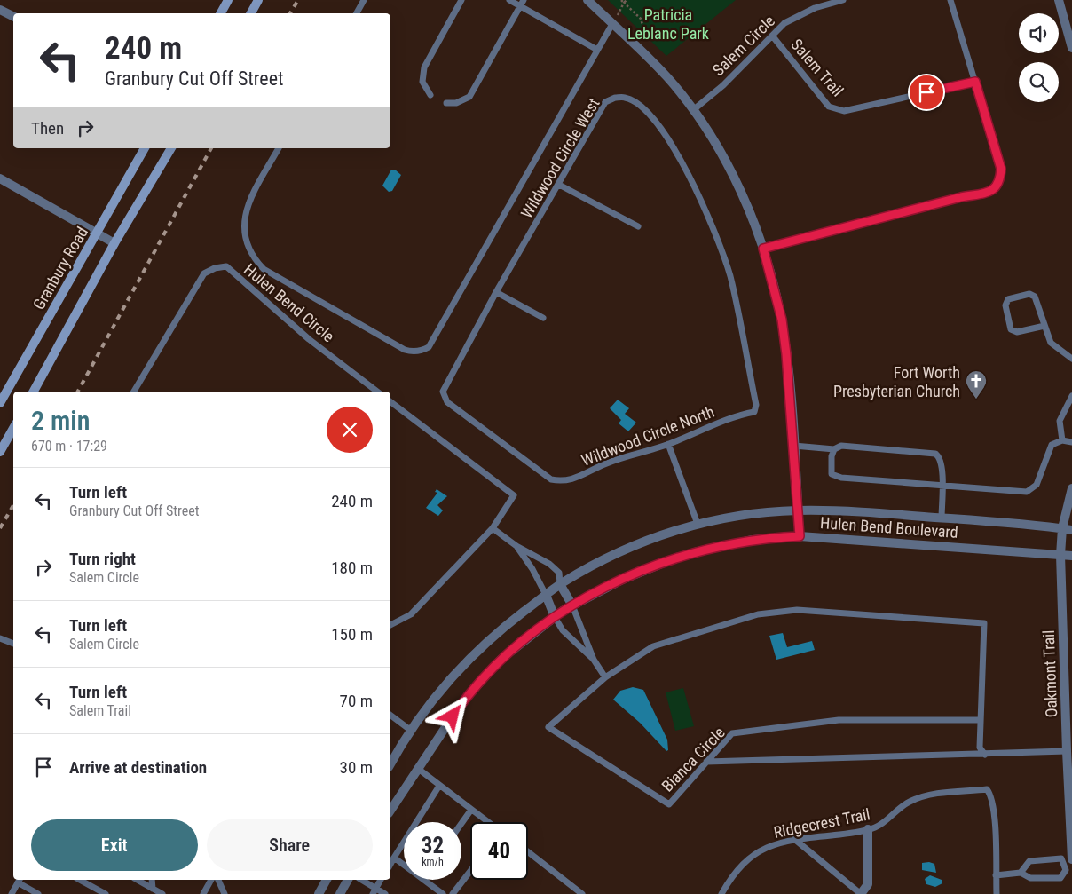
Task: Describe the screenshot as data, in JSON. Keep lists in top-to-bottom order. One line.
{"streets":{"main road":["Granbury Road"],"street":["Hulen Bend Boulevard","Oakmont Trail"],"lane":["Salem Circle","Salem Trail","Wildwood Circle West","Hulen Bend Circle","Wildwood Circle North","Bianca Circle","Ridgecrest Trail"]},"crossings":[["Salem Circle","Salem Trail"],["Wildwood Circle West","Wildwood Circle North"],["Hulen Bend Boulevard","Oakmont Trail"]],"parks":["Patricia Leblanc Park"],"places":{"church":["Fort Worth Presbyterian Church"]},"page":{"turn":["240 m","Granbury Cut Off Street"],"then":"Then","heading":["2 min","670 m · 17:29"],"list":[{"name":"Turn left","note":"Granbury Cut Off Street","value":"240 m"},{"name":"Turn right","note":"Salem Circle","value":"180 m"},{"name":"Turn left","note":"Salem Circle","value":"150 m"},{"name":"Turn left","note":"Salem Trail","value":"70 m"},{"name":"Arrive at destination","value":"30 m"}],"buttons":["Exit","Share"],"speed":"32 km/h","limit":"40"}}
